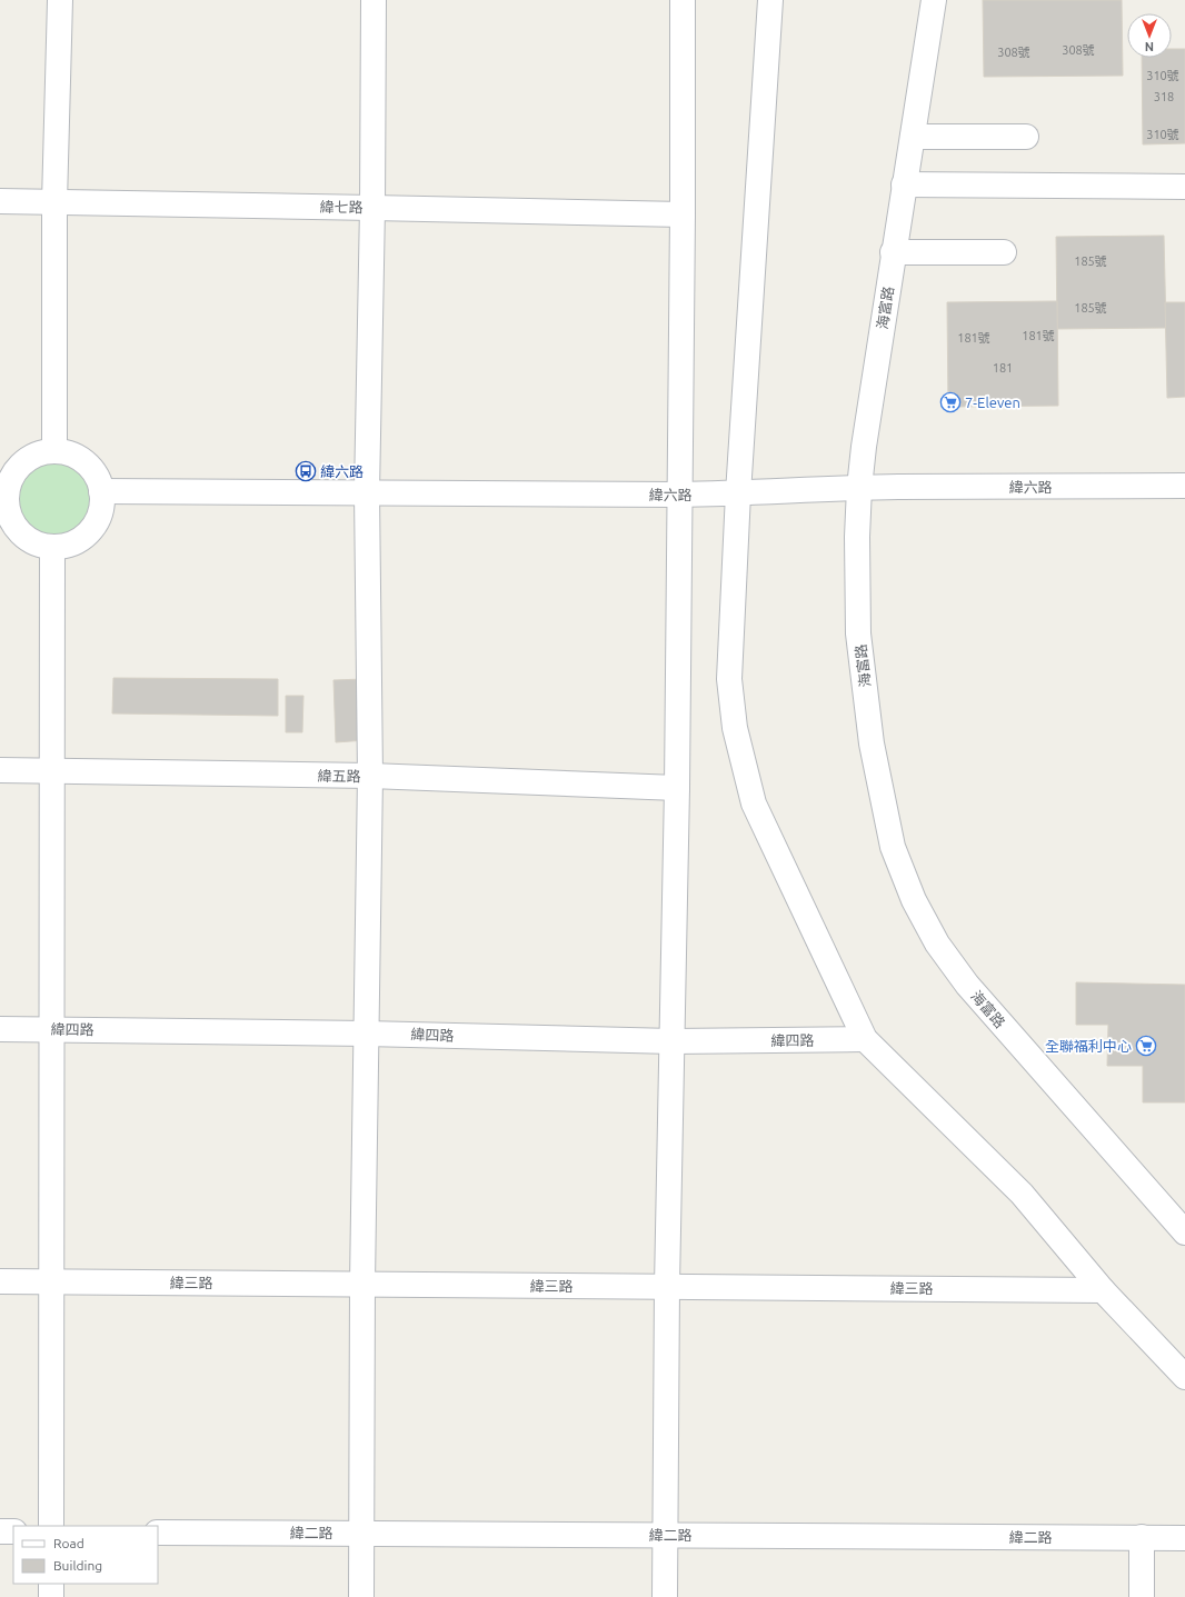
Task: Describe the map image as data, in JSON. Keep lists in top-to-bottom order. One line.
{"streets":{"street":["緯七路","海富路","緯六路","緯五路","緯四路","緯三路","緯二路"]},"crossings":[["海富路","緯六路"]],"places":{"supermarket":["7-Eleven","全聯福利中心"],"bus stop":["緯六路"]},"house_numbers":["308號","308號","310號","318","310號","185號","185號","181號","181號","181"],"legend":["Road","Building"],"north":"bottom"}
